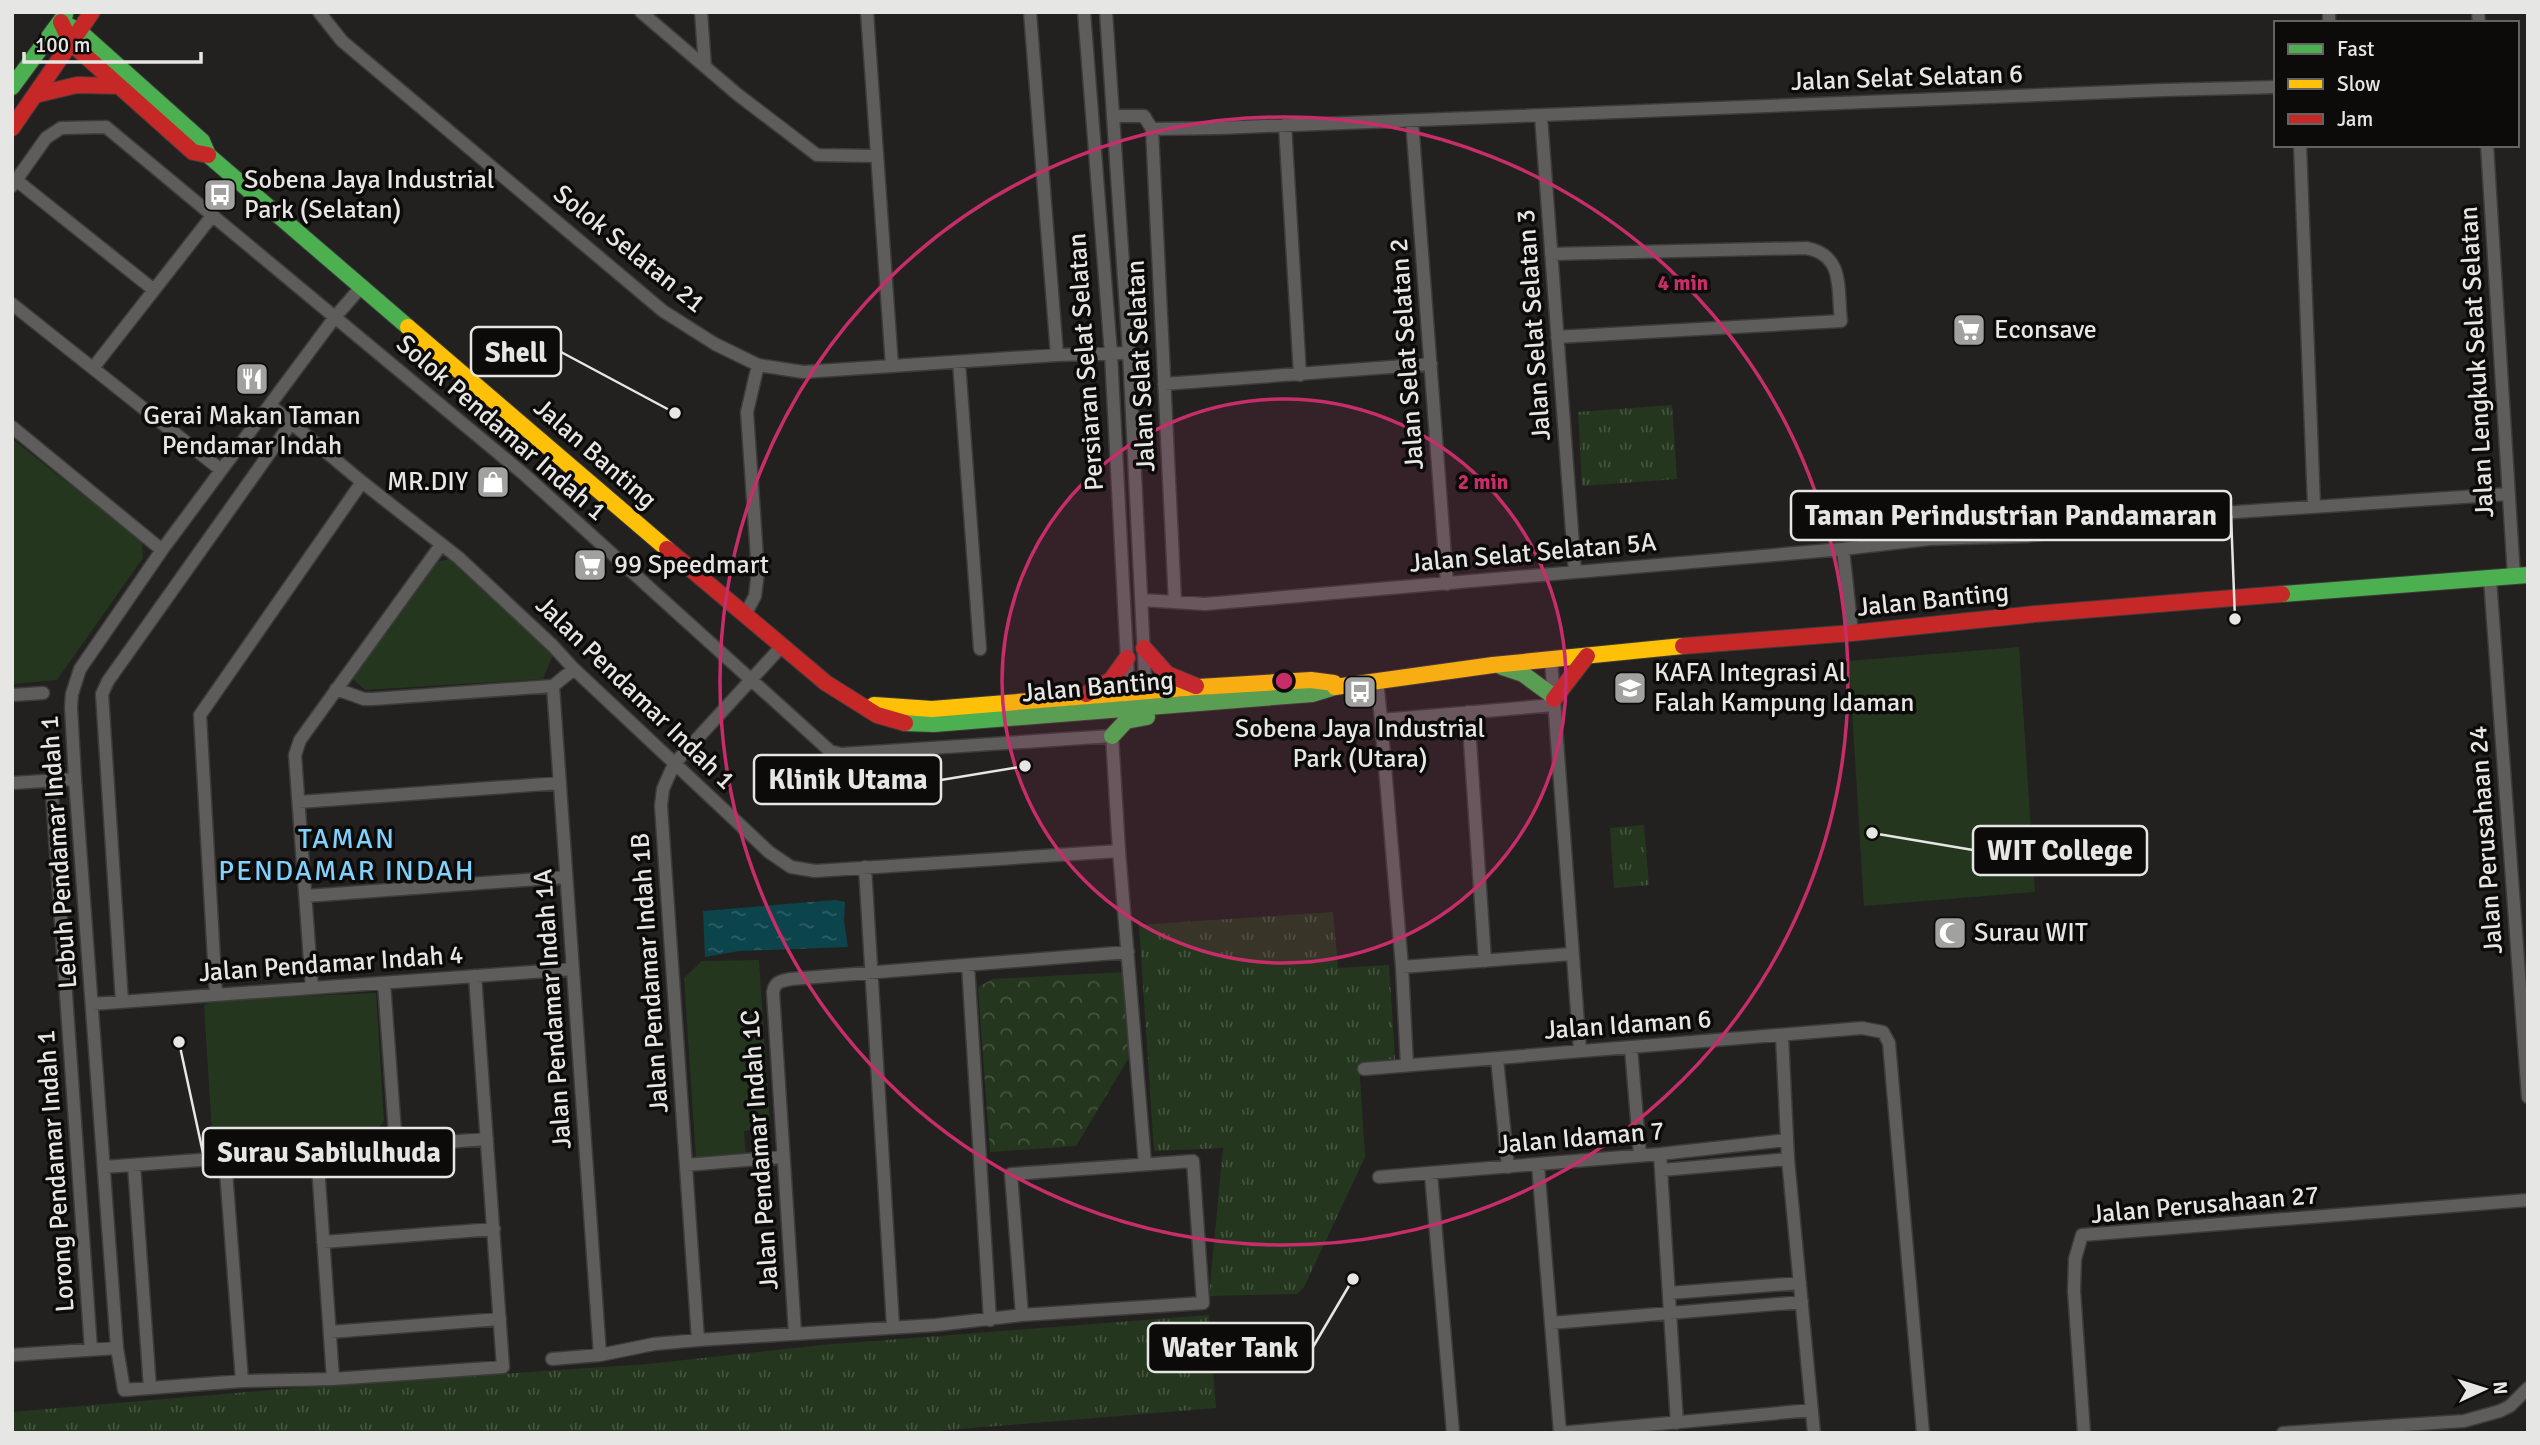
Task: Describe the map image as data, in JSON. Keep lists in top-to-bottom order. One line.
{"streets":{"main road":["Jalan Banting"],"street":["Jalan Selat Selatan 6","Solok Selatan 21","Jalan Selat Selatan 3","Jalan Selat Selatan 2","Persiaran Selat Selatan","Jalan Lengkuk Selat Selatan","Jalan Selat Selatan","Solok Pendamar Indah 1","Jalan Selat Selatan 5A","Jalan Pendamar Indah 1","Jalan Perusahaan 24","Lebuh Pendamar Indah 1","Jalan Pendamar Indah 4","Jalan Pendamar Indah 1B","Jalan Pendamar Indah 1A","Jalan Idaman 6","Jalan Idaman 7","Jalan Pendamar Indah 1C","Lorong Pendamar Indah 1","Jalan Perusahaan 27"]},"crossings":[["Jalan Selat Selatan 6","Jalan Selat Selatan 3"],["Jalan Selat Selatan 6","Jalan Selat Selatan 2"],["Jalan Selat Selatan 6","Jalan Selat Selatan"],["Solok Selatan 21","Persiaran Selat Selatan"],["Jalan Selat Selatan 3","Jalan Selat Selatan 5A"],["Jalan Selat Selatan 2","Jalan Selat Selatan 5A"],["Persiaran Selat Selatan","Jalan Banting"],["Persiaran Selat Selatan","Jalan Selat Selatan 5A"],["Jalan Lengkuk Selat Selatan","Jalan Banting"],["Jalan Lengkuk Selat Selatan","Jalan Selat Selatan 5A"],["Jalan Selat Selatan","Jalan Selat Selatan 5A"],["Solok Pendamar Indah 1","Lebuh Pendamar Indah 1"],["Solok Pendamar Indah 1","Jalan Pendamar Indah 1B"],["Jalan Banting","Jalan Perusahaan 24"],["Jalan Banting","Lebuh Pendamar Indah 1"],["Jalan Banting","Jalan Pendamar Indah 1B"],["Jalan Pendamar Indah 1","Lebuh Pendamar Indah 1"],["Jalan Pendamar Indah 1","Jalan Pendamar Indah 1B"],["Lebuh Pendamar Indah 1","Jalan Pendamar Indah 4"],["Jalan Pendamar Indah 4","Jalan Pendamar Indah 1A"]],"districts":["TAMAN PENDAMAR INDAH"],"places":{"bus stop":["Sobena Jaya Industrial Park (Selatan)","Sobena Jaya Industrial Park (Utara)"],"supermarket":["Econsave","99 Speedmart"],"restaurant":["Gerai Makan Taman Pendamar Indah"],"other":["Shell","Taman Perindustrian Pandamaran","Klinik Utama","WIT College","Surau Sabilulhuda","Water Tank"],"shop":["MR.DIY"],"school or university":["KAFA Integrasi Al Falah Kampung Idaman"],"mosque":["Surau WIT"]},"legend":["Fast","Slow","Jam"],"scale_bar":"100 m","north":"right","rings":["4 min","2 min"]}
